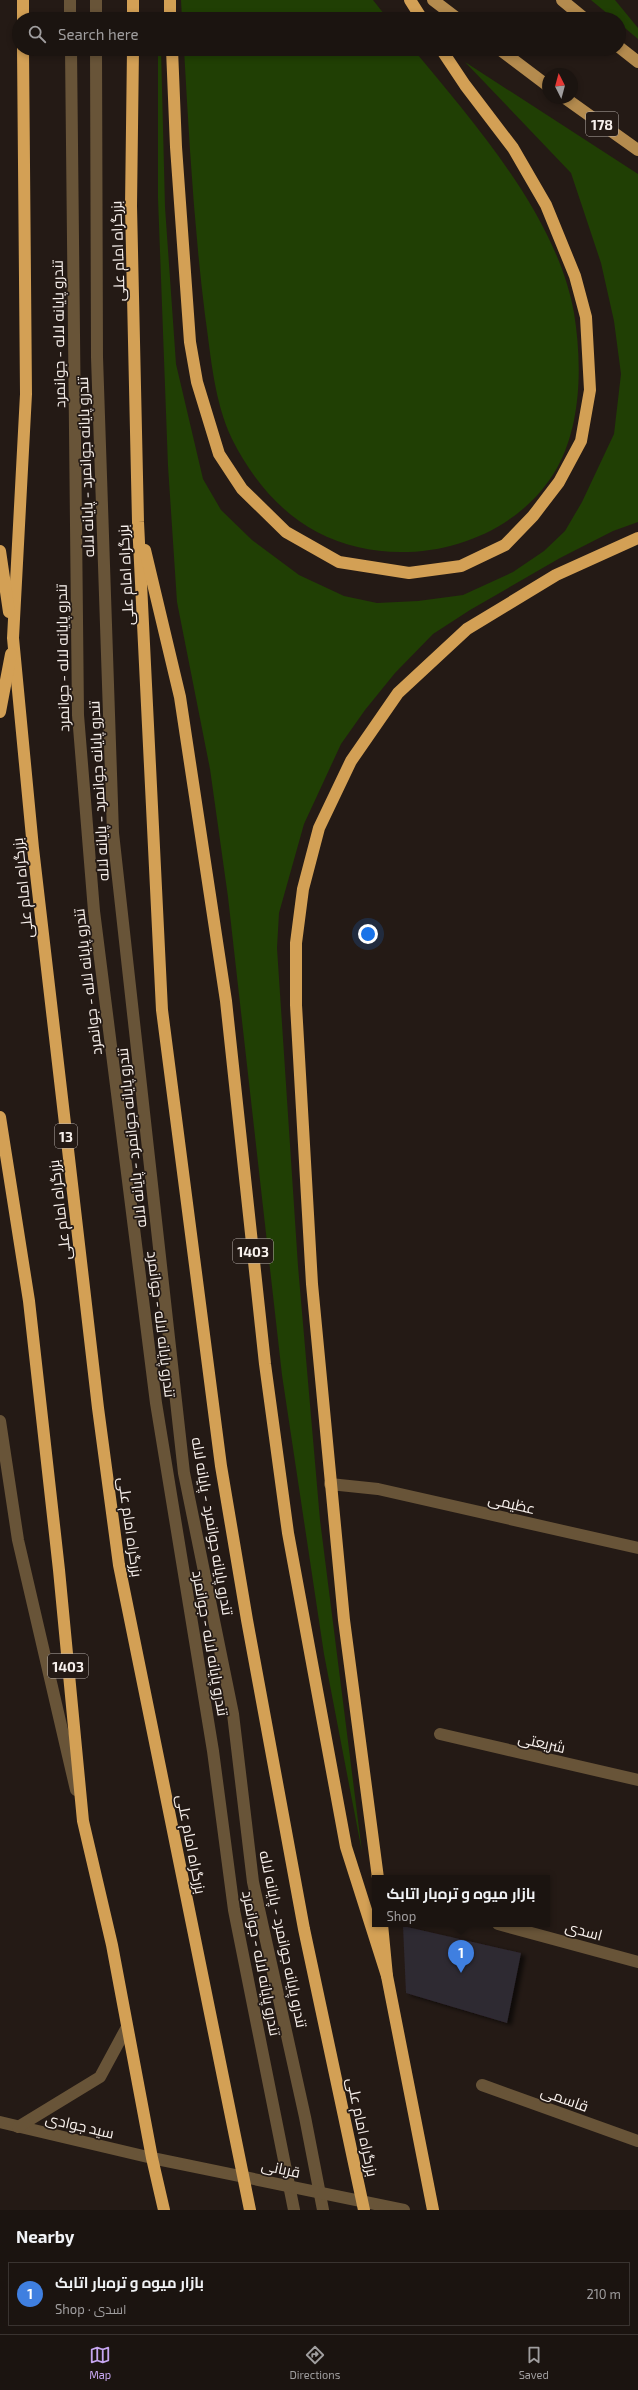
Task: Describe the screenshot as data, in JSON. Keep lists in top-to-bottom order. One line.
{"streets":{"highway":["بزرگراه امام علی","13","1403"],"main road":["178"],"street":["تندرو پایانه لاله - جوانمرد","تندرو پایانه جوانمرد - پایانه لاله","عظیمی","شریعتی","اسدی","قاسمی","سید جوادی","قربانی"]},"crossings":[["بزرگراه امام علی","1403"],["1403","سید جوادی"],["1403","قربانی"],["سید جوادی","قربانی"]],"north":"top","page":{"search":"Search here","popup":["بازار میوه و تره‌بار اتابک","Shop"],"pins":"1","heading":"Nearby","list":[{"mark":"1","name":"بازار میوه و تره‌بار اتابک","note":"Shop · اسدی","value":"210 m"}],"nav":["Map","Directions","Saved"]}}
